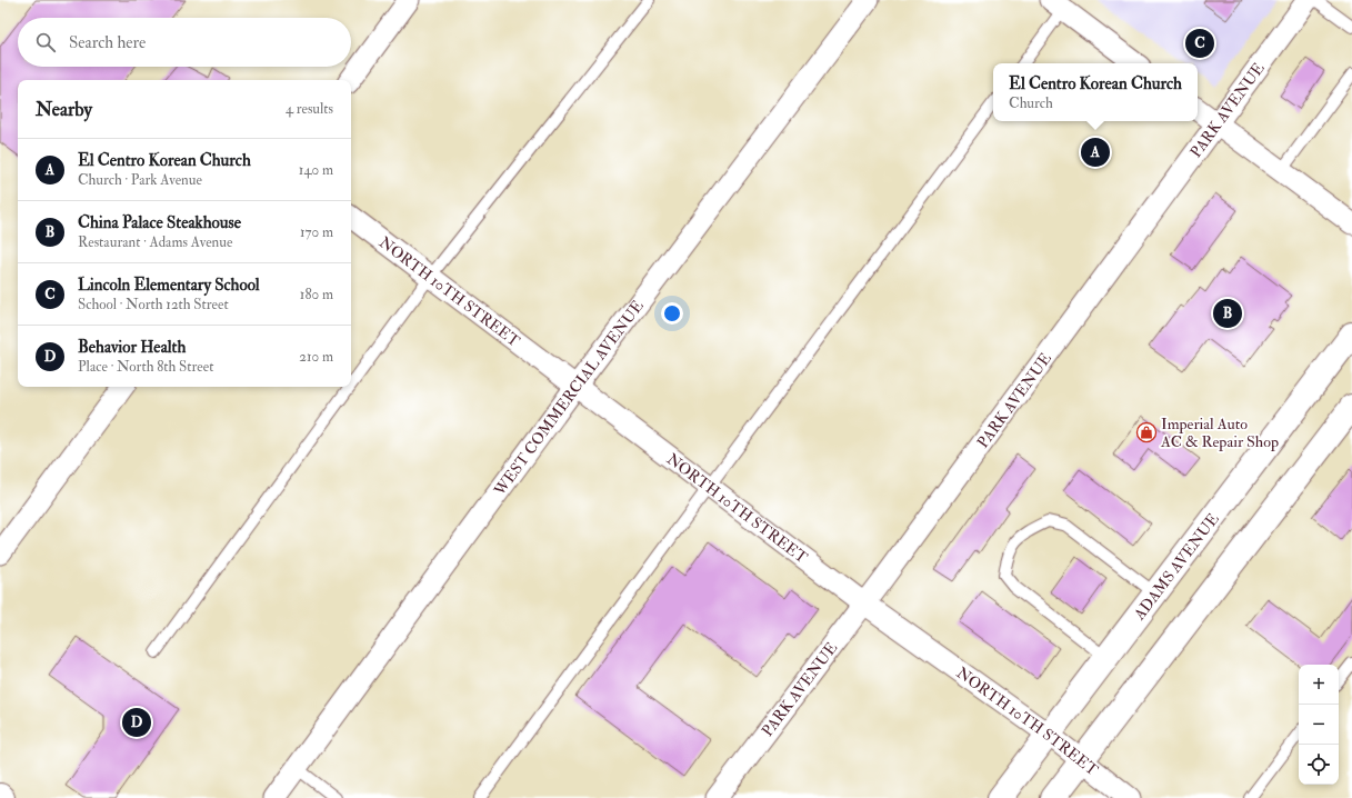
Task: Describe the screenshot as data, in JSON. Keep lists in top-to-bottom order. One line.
{"streets":{"main road":["ADAMS AVENUE"],"street":["PARK AVENUE","NORTH 10TH STREET","WEST COMMERCIAL AVENUE"]},"crossings":[["PARK AVENUE","NORTH 10TH STREET"],["NORTH 10TH STREET","WEST COMMERCIAL AVENUE"],["NORTH 10TH STREET","ADAMS AVENUE"]],"places":{"shop":["Imperial Auto AC & Repair Shop"]},"page":{"search":"Search here","pins":["C","A","B","D"],"popup":["El Centro Korean Church","Church"],"heading":["Nearby","4 results"],"list":[{"mark":"A","name":"El Centro Korean Church","note":"Church · Park Avenue","value":"140 m"},{"mark":"B","name":"China Palace Steakhouse","note":"Restaurant · Adams Avenue","value":"170 m"},{"mark":"C","name":"Lincoln Elementary School","note":"School · North 12th Street","value":"180 m"},{"mark":"D","name":"Behavior Health","note":"Place · North 8th Street","value":"210 m"}],"map_buttons":["+","−"]}}
